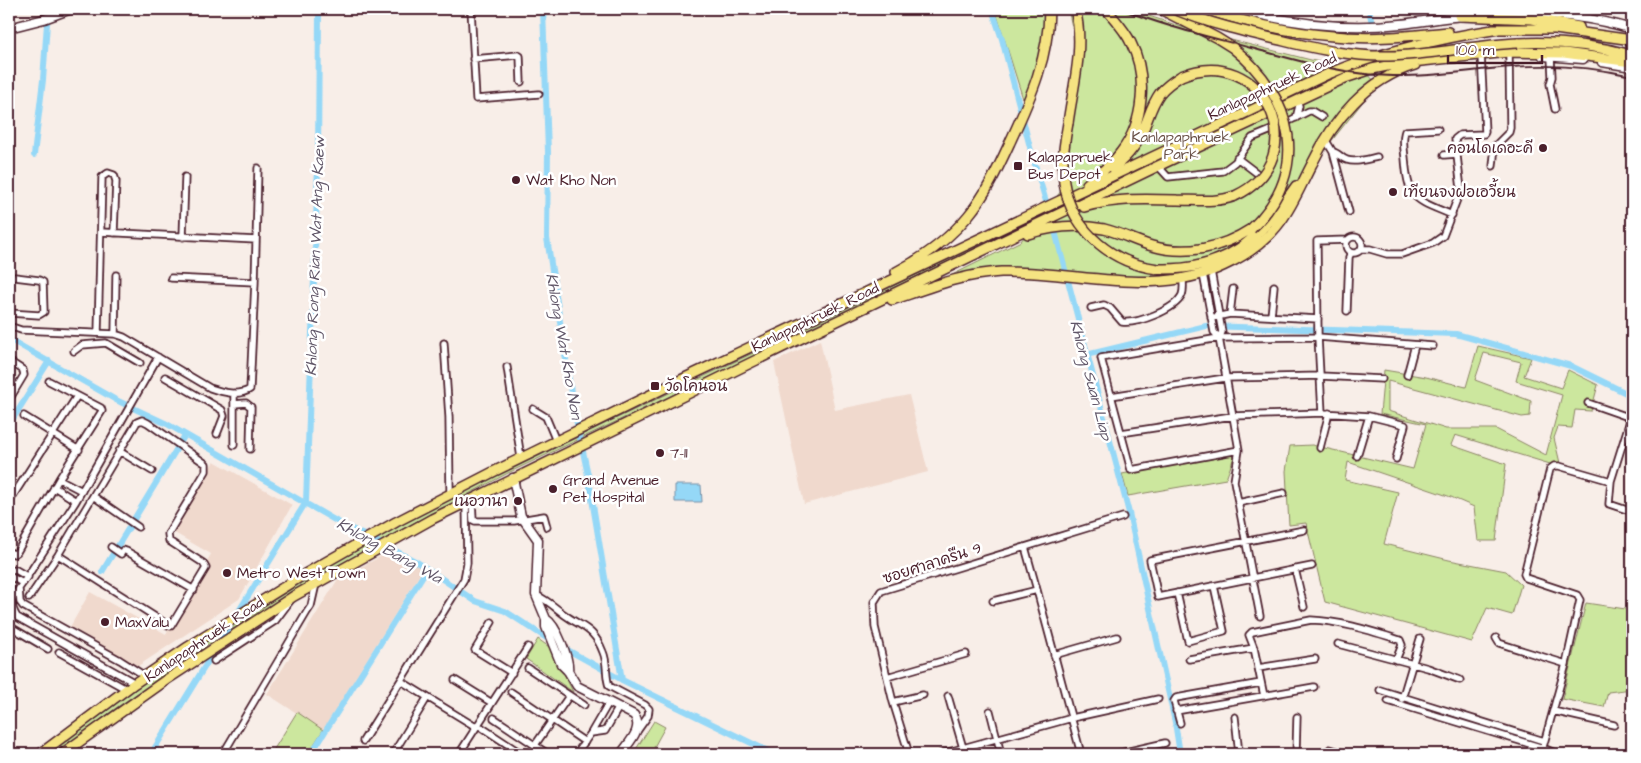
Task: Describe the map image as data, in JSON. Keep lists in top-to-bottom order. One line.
{"streets":{"main road":["Kanlapaphruek Road"],"street":["ซอยศาลาครืน 9"]},"water":["Khlong Rong Rian Wat Ang Kaew","Khlong Wat Kho Non","Khlong Suan Liap","Khlong Bang Wa"],"parks":["Kanlapaphruek Park"],"places":{"other":["คอนโดเดอะคี","Wat Kho Non","เทียนจงฝอเอวี้ยน","7-11","Grand Avenue Pet Hospital","เนอวานา","Metro West Town","MaxValu"],"transit":["Kalapapruek Bus Depot","วัดโคนอน"]},"scale_bar":"100 m"}
